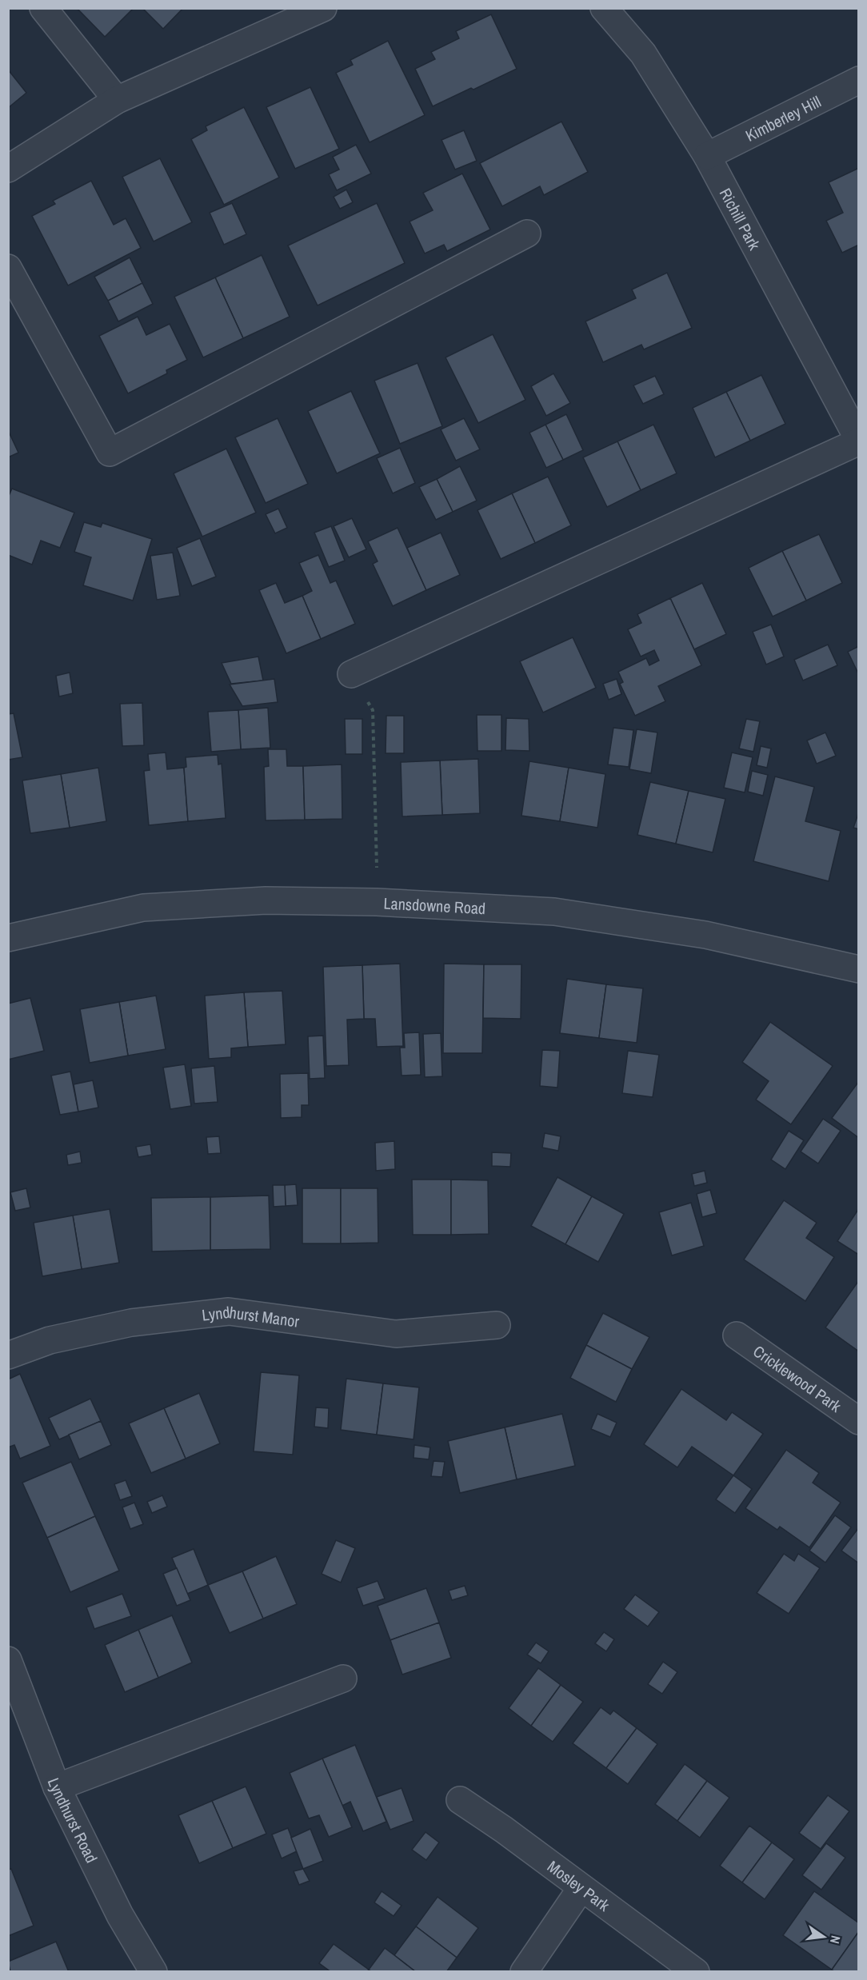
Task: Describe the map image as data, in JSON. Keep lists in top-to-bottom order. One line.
{"streets":{"street":["Kimberley Hill","Richill Park","Lansdowne Road","Lyndhurst Manor","Cricklewood Park","Lyndhurst Road","Mosley Park"]},"crossings":[["Kimberley Hill","Richill Park"]],"north":"right"}
